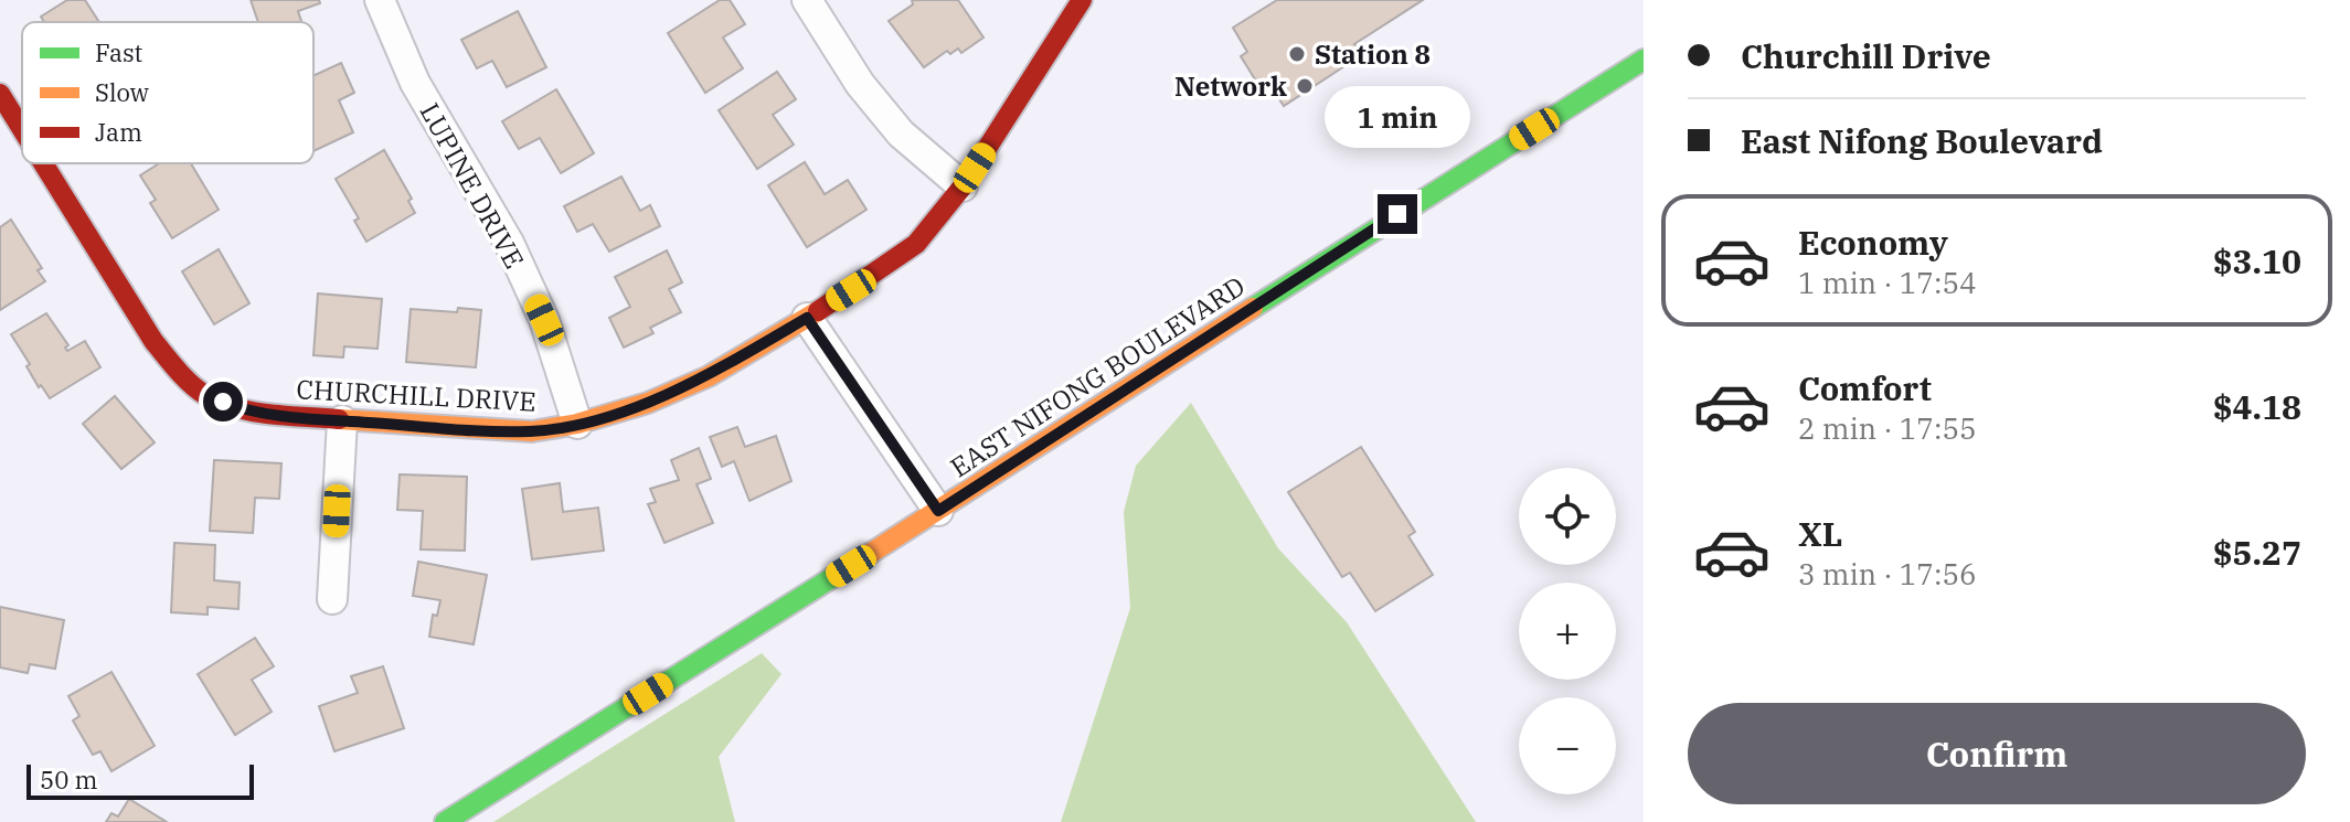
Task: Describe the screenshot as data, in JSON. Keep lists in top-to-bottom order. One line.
{"streets":{"street":["LUPINE DRIVE","EAST NIFONG BOULEVARD","CHURCHILL DRIVE"]},"crossings":[["LUPINE DRIVE","CHURCHILL DRIVE"]],"places":["Station 8","Network"],"legend":["Fast","Slow","Jam"],"scale_bar":"50 m","page":{"banner":["Churchill Drive","East Nifong Boulevard"],"bubble":"1 min","list":[{"name":"Economy","note":"1 min · 17:54","value":"$3.10"},{"name":"Comfort","note":"2 min · 17:55","value":"$4.18"},{"name":"XL","note":"3 min · 17:56","value":"$5.27"}],"map_buttons":["+","−"],"buttons":"Confirm","scale":"50 m"}}
